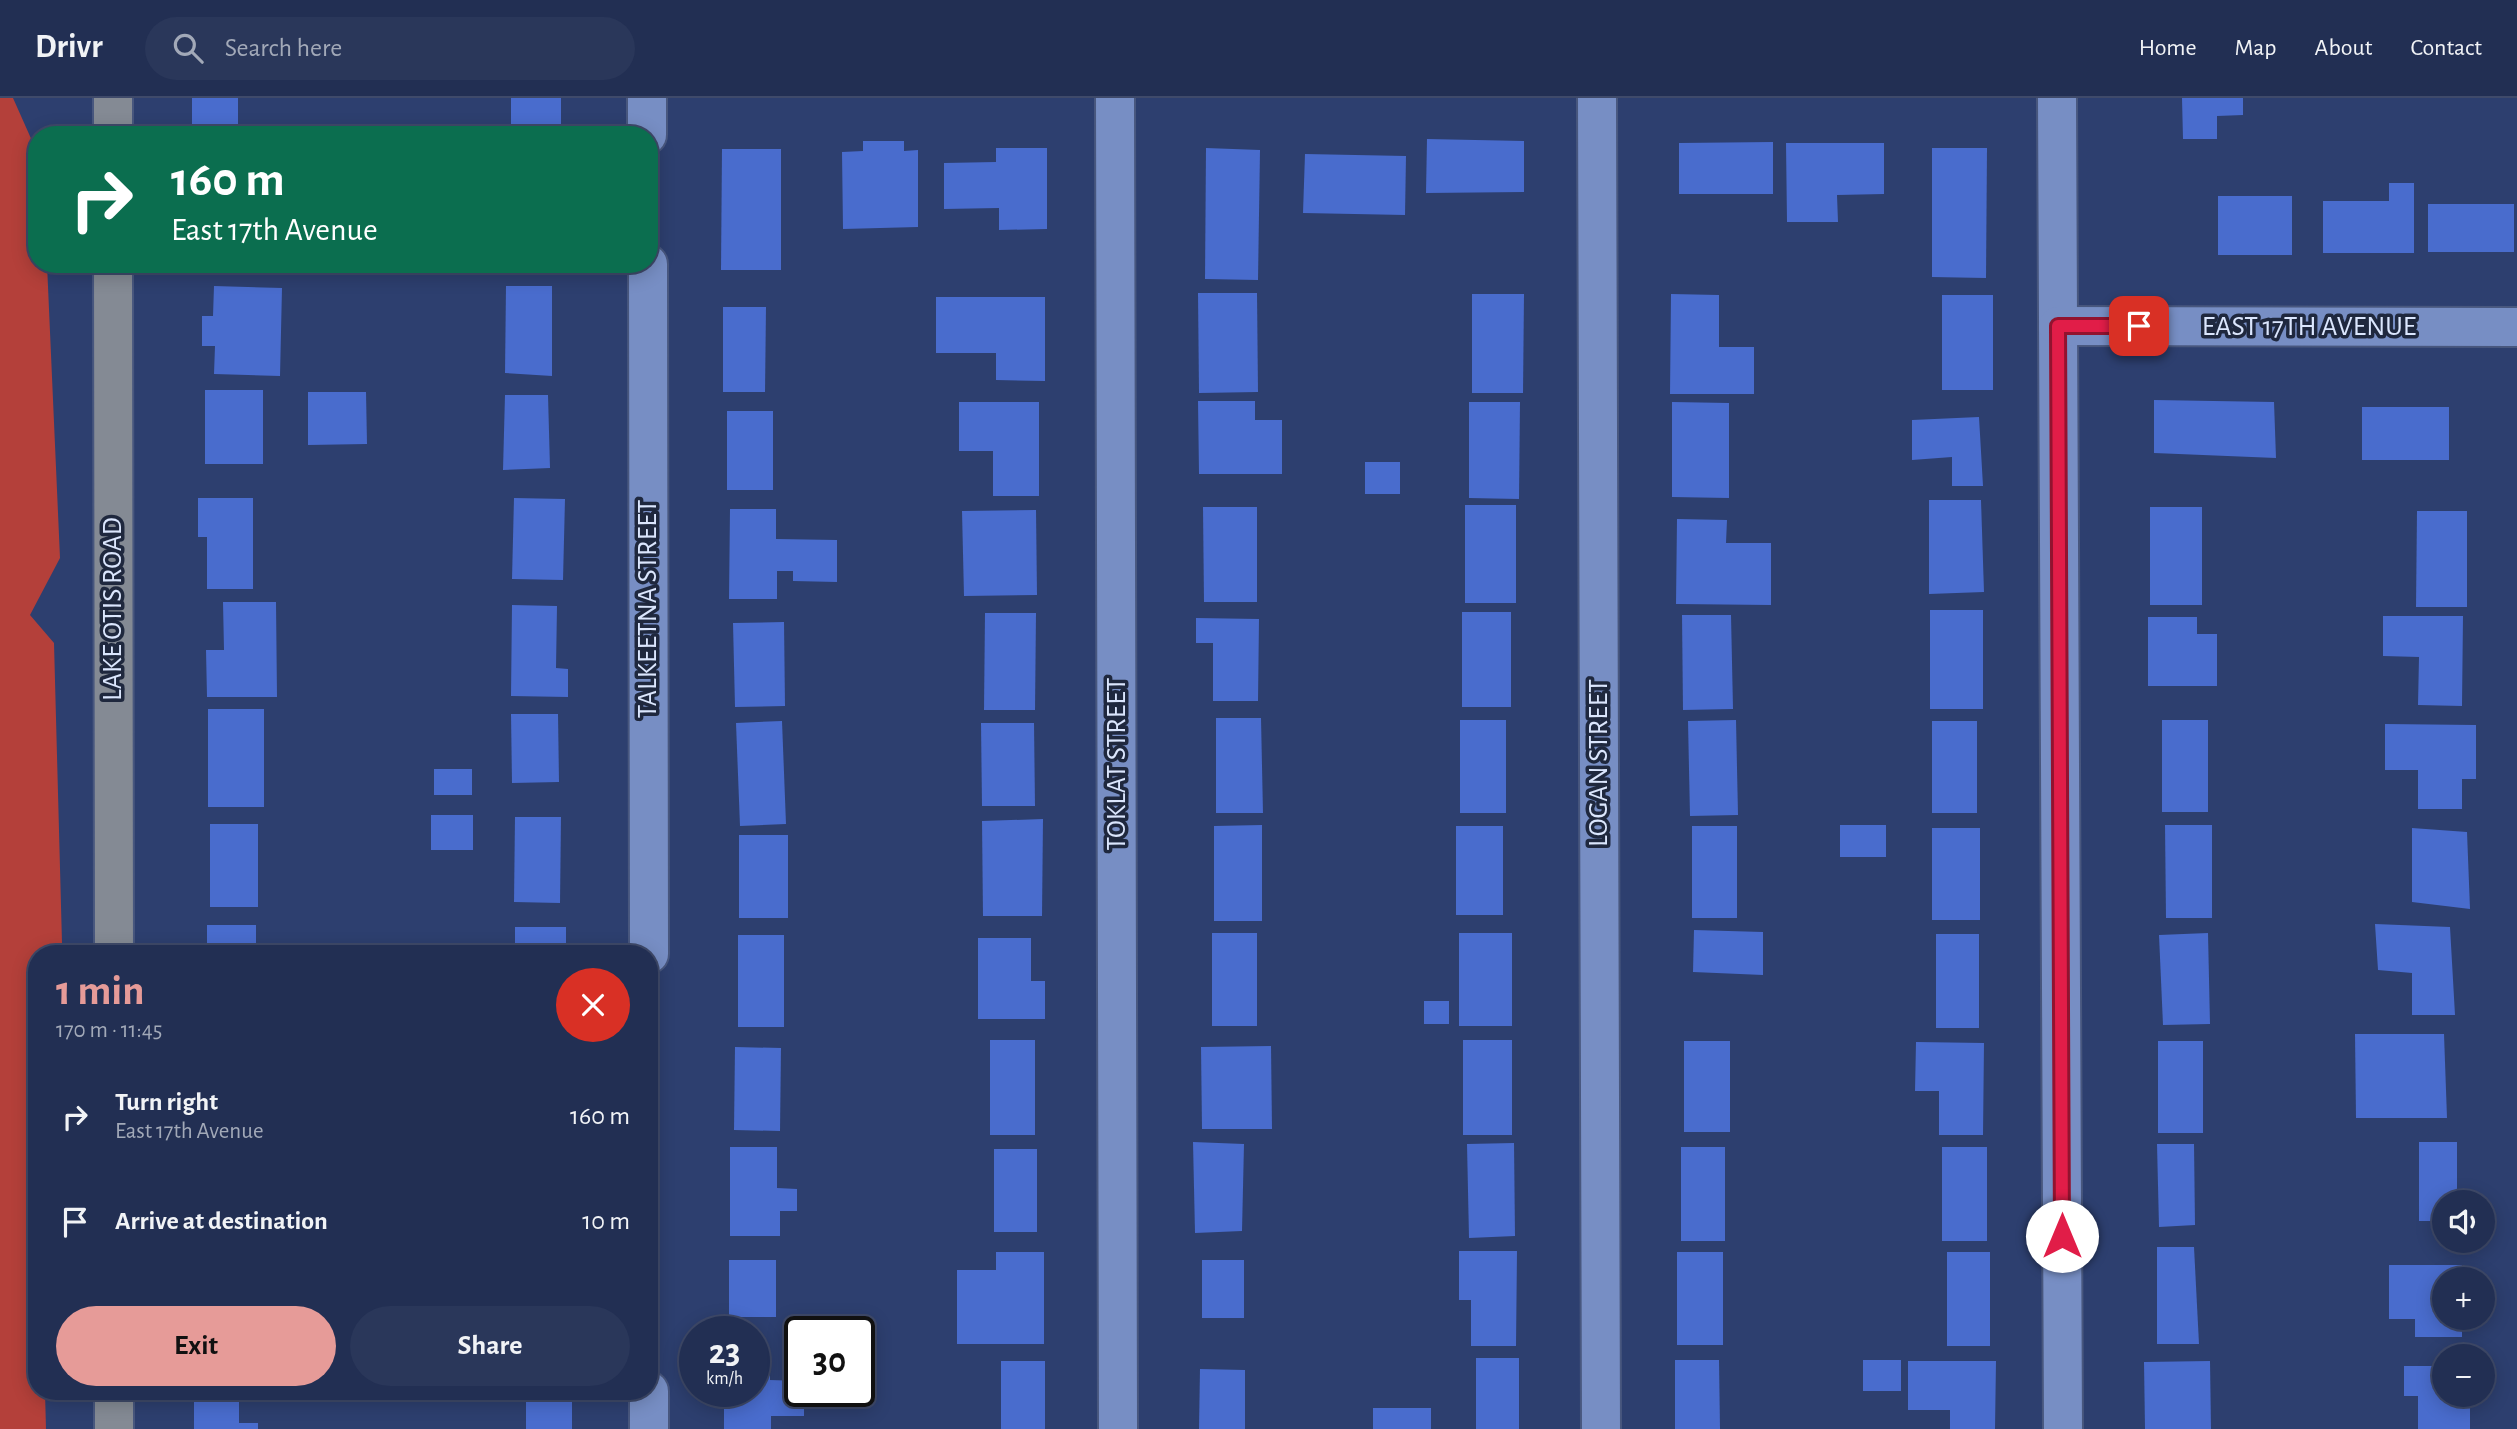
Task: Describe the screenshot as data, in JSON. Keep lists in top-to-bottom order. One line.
{"streets":{"main road":["LAKE OTIS ROAD"],"street":["EAST 17TH AVENUE","TALKEETNA STREET","LOGAN STREET","TOKLAT STREET"]},"page":{"header":"Drivr","search":"Search here","nav":["Home","Map","About","Contact"],"turn":["160 m","East 17th Avenue"],"heading":["1 min","170 m · 11:45"],"list":[{"name":"Turn right","note":"East 17th Avenue","value":"160 m"},{"name":"Arrive at destination","value":"10 m"}],"map_buttons":["+","−"],"buttons":["Exit","Share"],"speed":"23 km/h","limit":"30"}}
